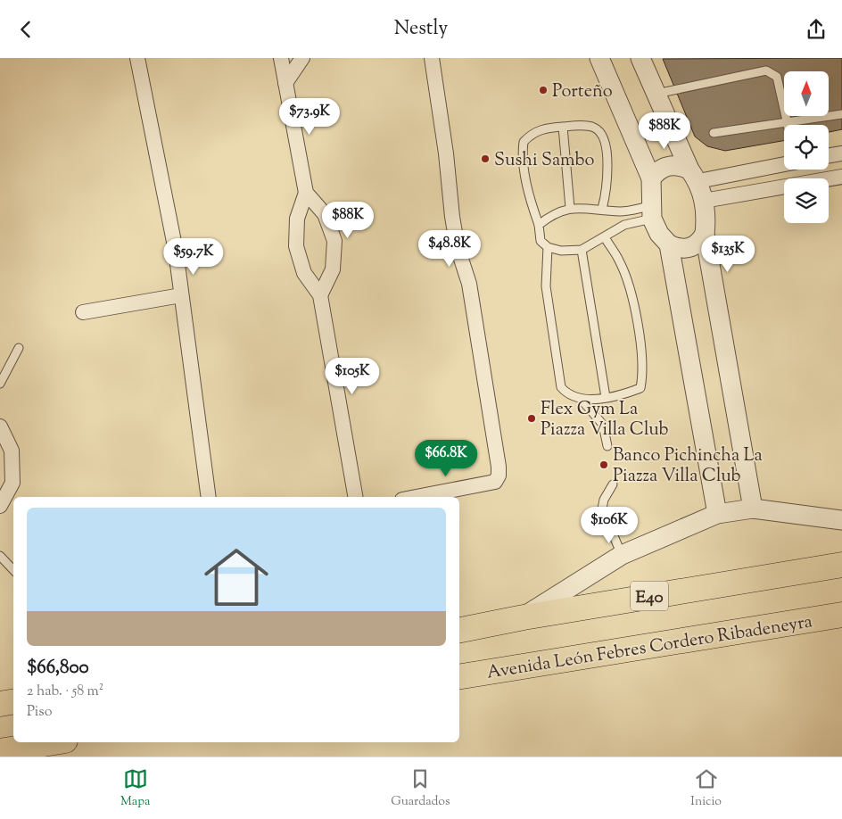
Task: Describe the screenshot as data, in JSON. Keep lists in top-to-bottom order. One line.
{"streets":{"highway":["E40","Avenida León Febres Cordero Ribadeneyra"]},"places":["Porteño","Sushi Sambo","Flex Gym La Piazza Villa Club","Banco Pichincha La Piazza Villa Club"],"north":"top","page":{"header":"Nestly","price":["$73.9K","$88K","$88K","$48.8K","$135K","$59.7K","$105K","$66.8K","$106K"],"list":[{"name":"$66,800","note":"2 hab. · 58 m² · Piso"}],"tabs":["Mapa","Guardados","Inicio"]}}
